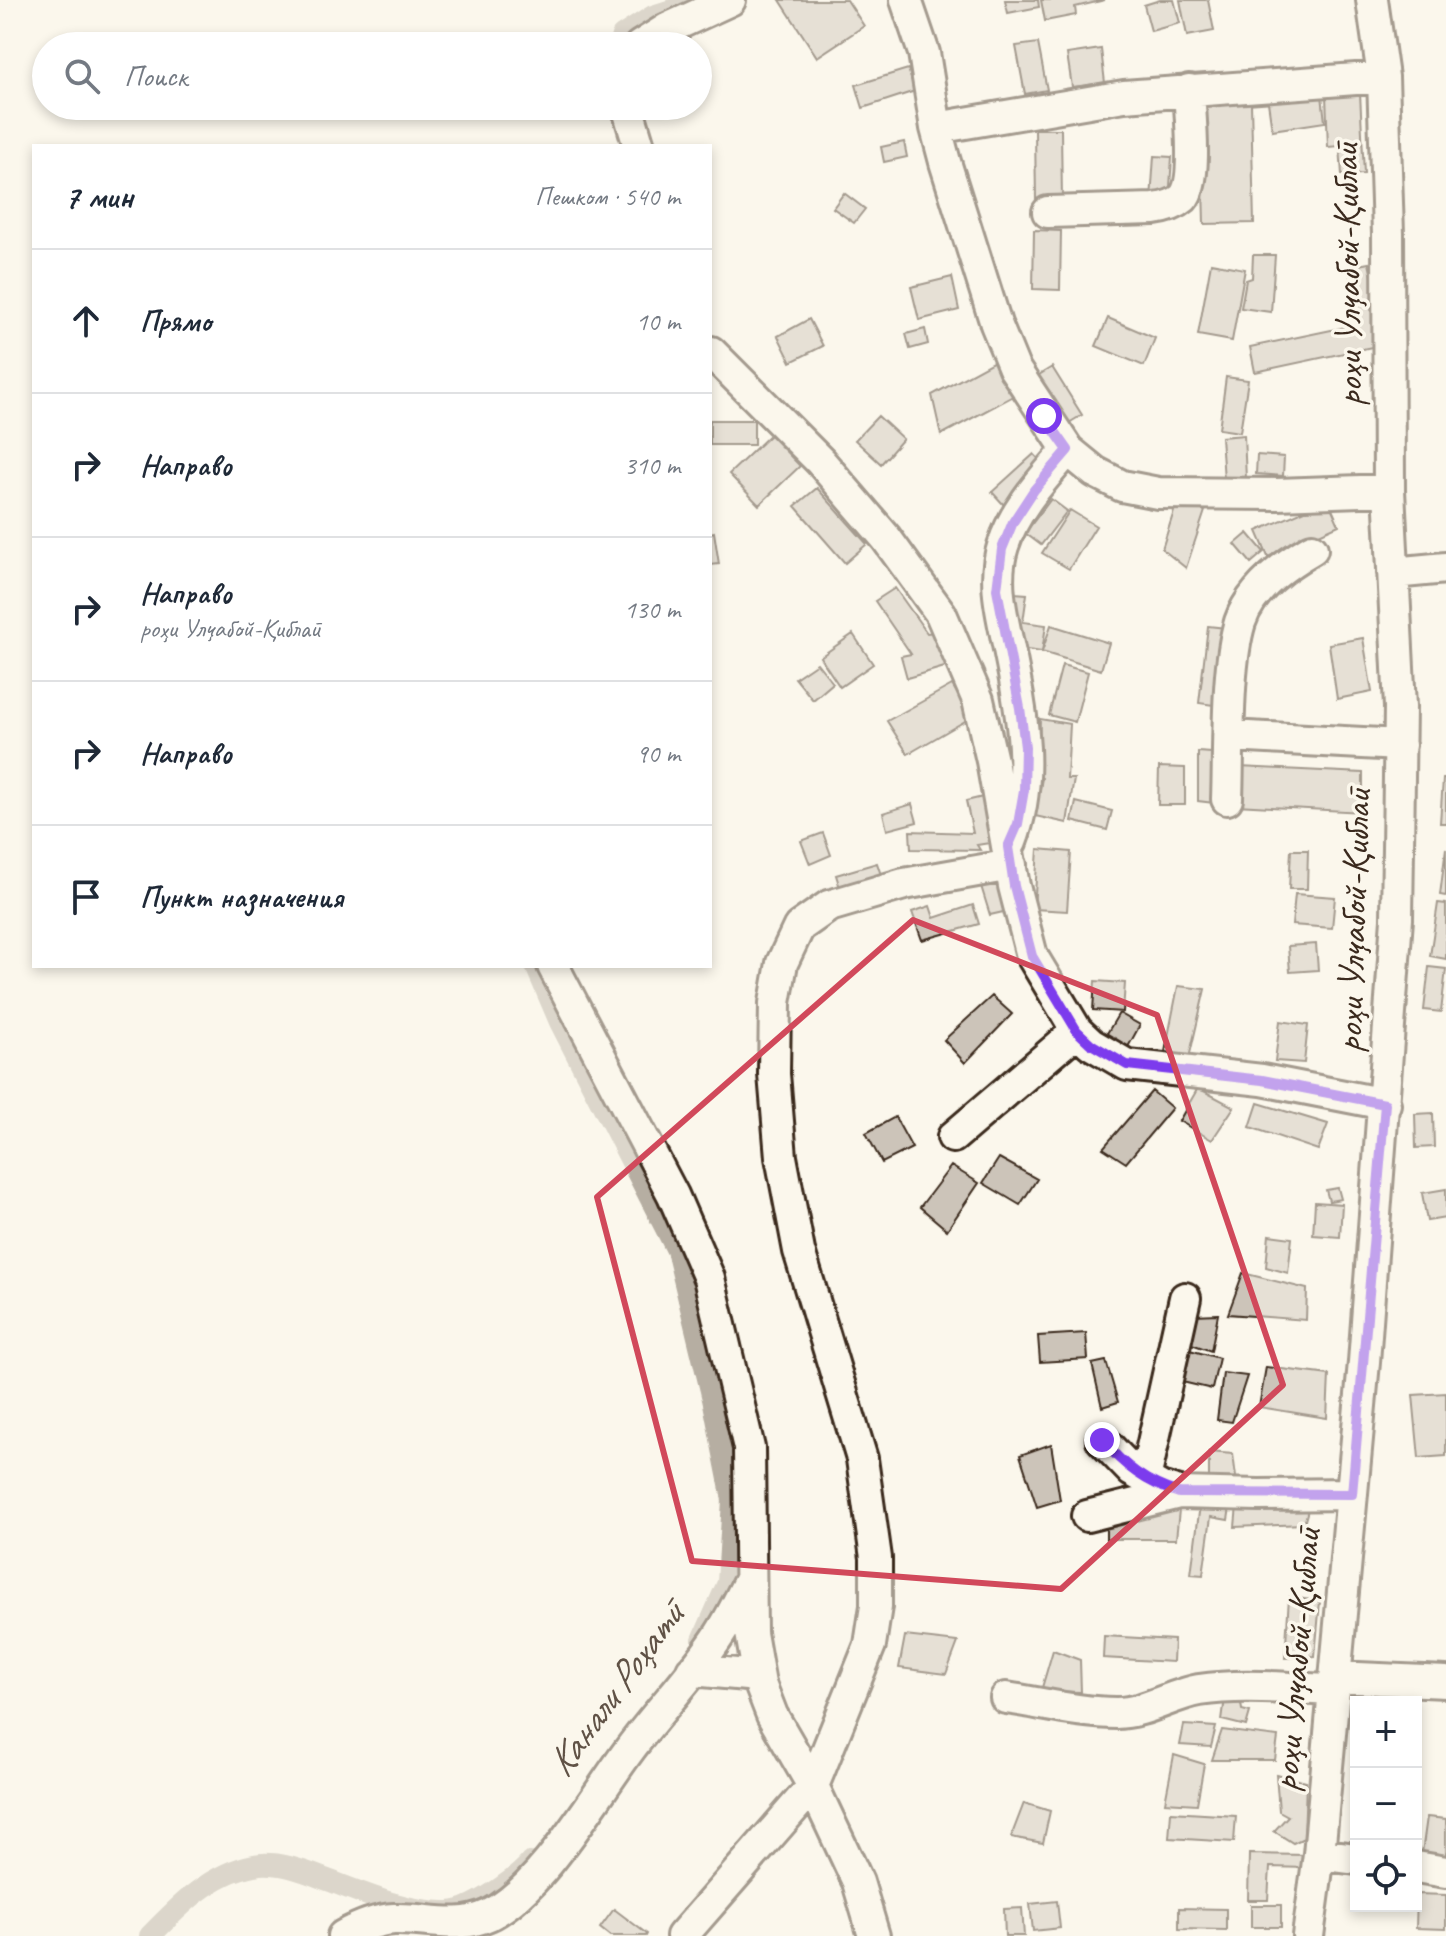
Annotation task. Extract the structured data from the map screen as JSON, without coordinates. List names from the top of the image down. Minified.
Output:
{"streets":{"street":["роҳи Улҷабой-Қиблаӣ"]},"water":["Канали Роҳатӣ"],"page":{"search":"Поиск","heading":["7 мин","Пешком · 540 m"],"list":[["Прямо","10 m"],["Направо","310 m"],["Направо","роҳи Улҷабой-Қиблаӣ","130 m"],["Направо","90 m"],"Пункт назначения"],"map_buttons":["+","−"]}}
